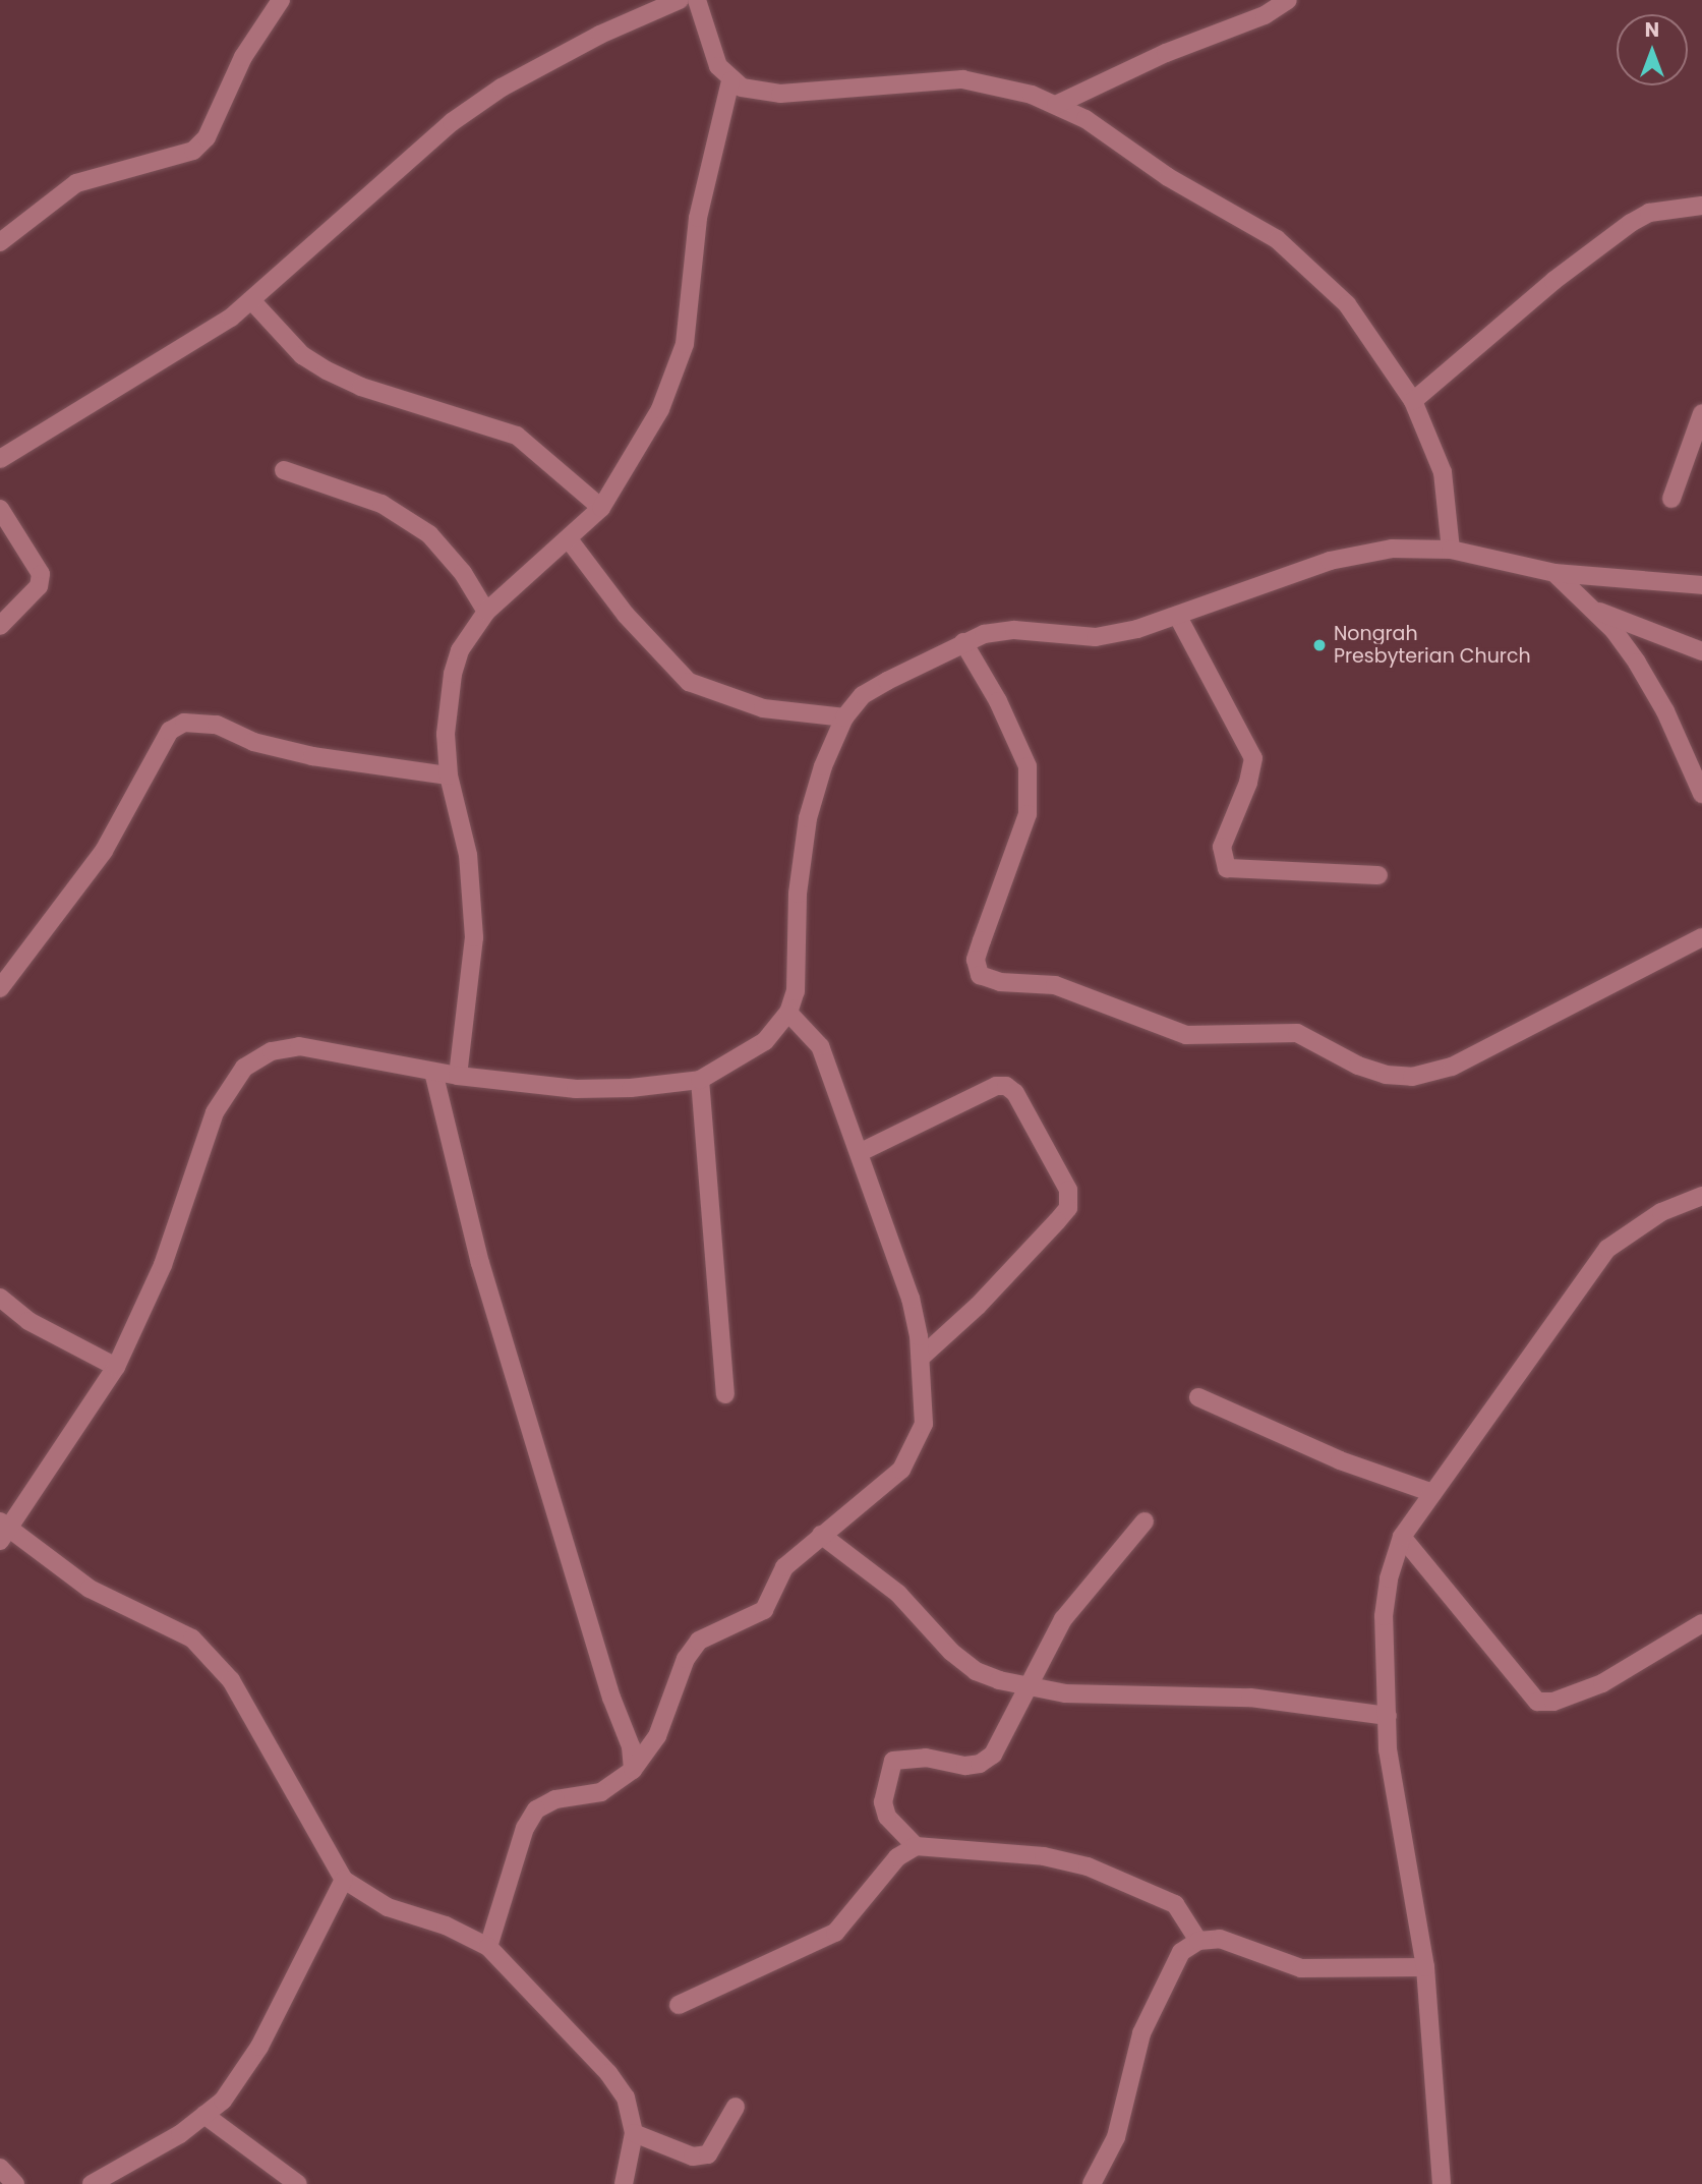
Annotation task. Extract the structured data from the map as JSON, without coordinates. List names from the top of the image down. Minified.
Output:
{"places":["Nongrah Presbyterian Church"],"north":"top"}
